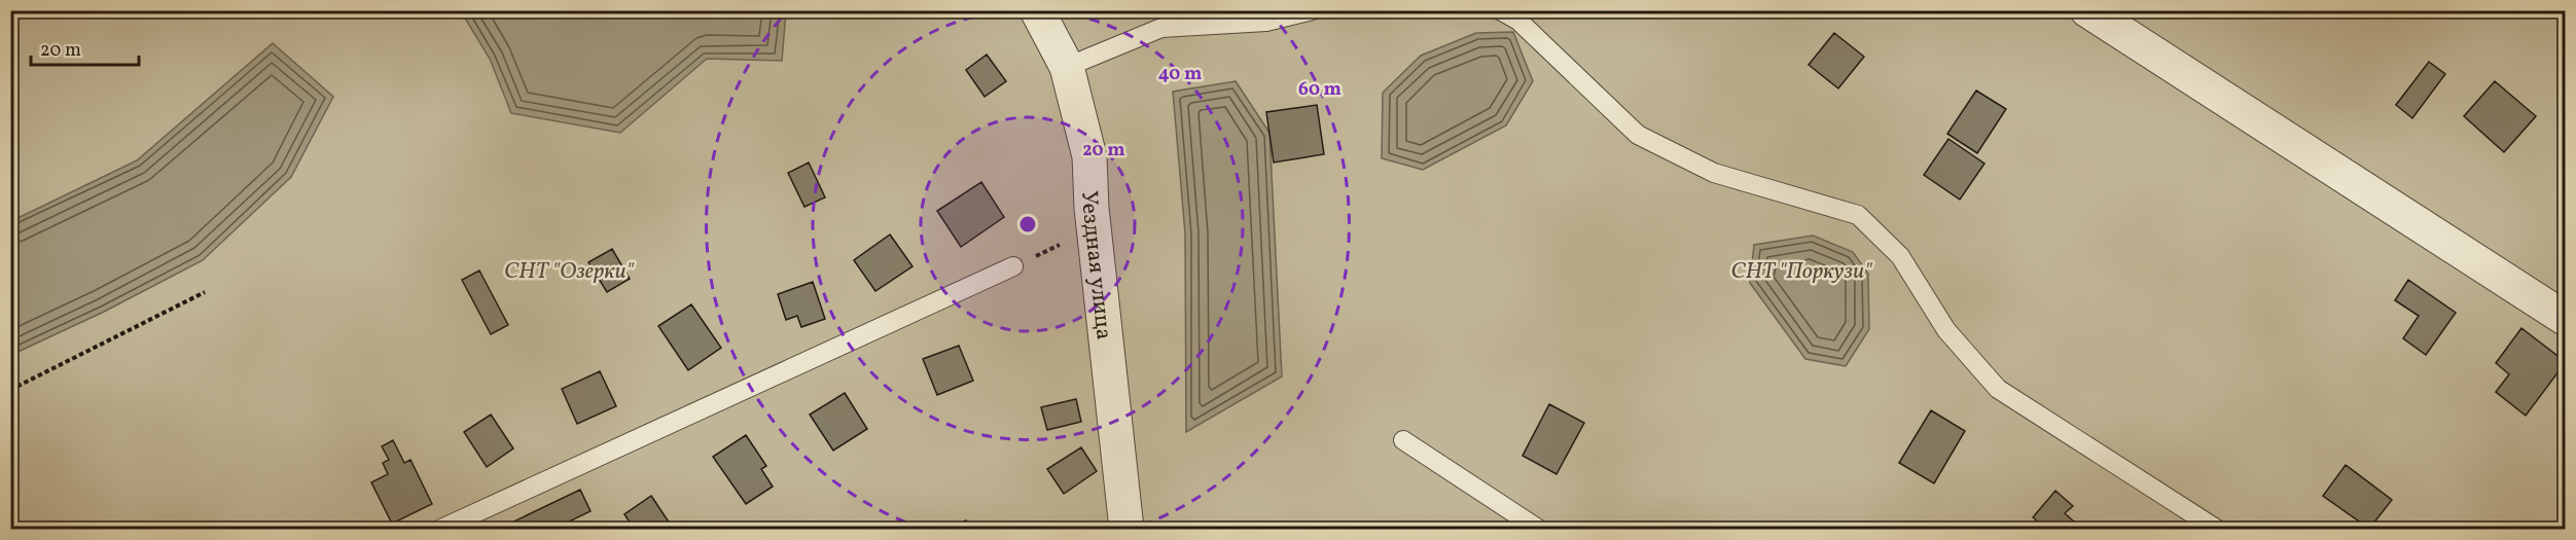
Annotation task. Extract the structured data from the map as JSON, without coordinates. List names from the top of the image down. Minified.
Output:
{"streets":{"street":["Уездная улица"]},"parks":["СНТ \"Озерки\"","СНТ \"Поркузи\""],"scale_bar":"20 m","rings":["40 m","60 m","20 m"]}
